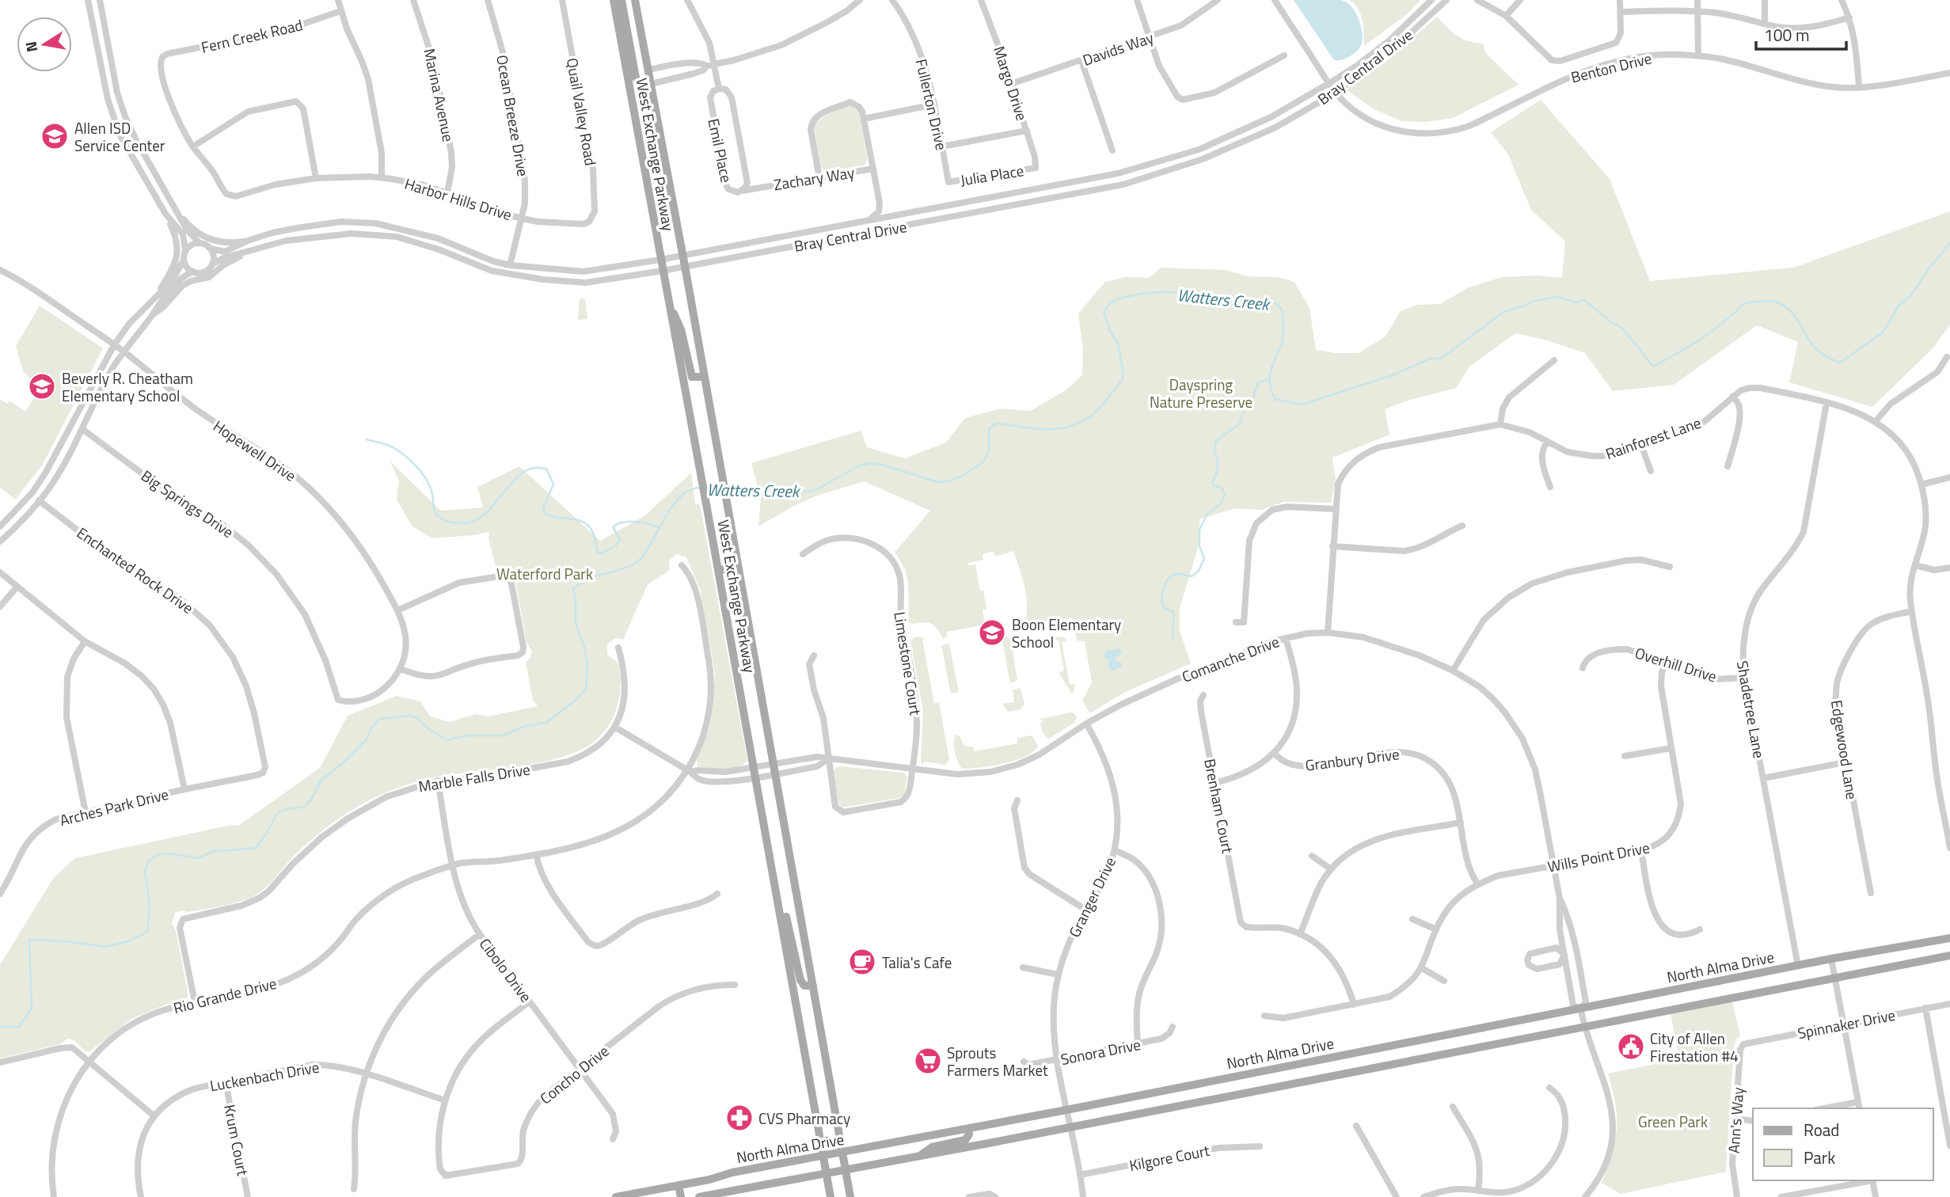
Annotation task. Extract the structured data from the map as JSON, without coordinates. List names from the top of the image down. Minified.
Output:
{"streets":{"main road":["West Exchange Parkway","North Alma Drive"],"street":["Fern Creek Road","Davids Way","Bray Central Drive","Benton Drive","Margo Drive","Marina Avenue","Fullerton Drive","Quail Valley Road","Ocean Breeze Drive","Emil Place","Julia Place","Zachary Way","Harbor Hills Drive","Rainforest Lane","Hopewell Drive","Big Springs Drive","Enchanted Rock Drive","Comanche Drive","Limestone Court","Overhill Drive","Shadetree Lane","Edgewood Lane","Granbury Drive","Marble Falls Drive","Brenham Court","Arches Park Drive","Wills Point Drive","Granger Drive","Cibolo Drive","Rio Grande Drive","Spinnaker Drive","Sonora Drive","Concho Drive","Luckenbach Drive","Ann's Way","Krum Court","Kilgore Court"]},"crossings":[["Fern Creek Road","Harbor Hills Drive"],["Davids Way","Margo Drive"],["Bray Central Drive","Benton Drive"],["Bray Central Drive","Ocean Breeze Drive"],["Bray Central Drive","West Exchange Parkway"],["Margo Drive","Julia Place"],["Marina Avenue","Harbor Hills Drive"],["Fullerton Drive","Julia Place"],["Quail Valley Road","Harbor Hills Drive"],["Ocean Breeze Drive","Harbor Hills Drive"],["Emil Place","Zachary Way"],["West Exchange Parkway","Comanche Drive"],["West Exchange Parkway","North Alma Drive"],["Rainforest Lane","Comanche Drive"],["Rainforest Lane","Shadetree Lane"],["Rainforest Lane","Edgewood Lane"],["Hopewell Drive","Big Springs Drive"],["Enchanted Rock Drive","Arches Park Drive"],["Comanche Drive","Limestone Court"],["Comanche Drive","Marble Falls Drive"],["Comanche Drive","Wills Point Drive"],["Comanche Drive","Granger Drive"],["Comanche Drive","North Alma Drive"],["Comanche Drive","Rio Grande Drive"],["Overhill Drive","Shadetree Lane"],["Overhill Drive","Wills Point Drive"],["Shadetree Lane","North Alma Drive"],["Granbury Drive","Wills Point Drive"],["Marble Falls Drive","Cibolo Drive"],["Marble Falls Drive","Rio Grande Drive"],["Granger Drive","North Alma Drive"],["Granger Drive","Sonora Drive"],["Granger Drive","Kilgore Court"],["Cibolo Drive","Rio Grande Drive"],["Cibolo Drive","Concho Drive"],["Spinnaker Drive","Ann's Way"],["Concho Drive","Luckenbach Drive"],["Luckenbach Drive","Krum Court"]],"water":["Watters Creek"],"parks":["Dayspring Nature Preserve","Waterford Park","Green Park"],"places":{"school or university":["Allen ISD Service Center","Beverly R. Cheatham Elementary School","Boon Elementary School"],"cafe":["Talia's Cafe"],"public building":["City of Allen Firestation #4"],"supermarket":["Sprouts Farmers Market"],"pharmacy":["CVS Pharmacy"]},"legend":["Road","Park"],"scale_bar":"100 m","north":"left"}
